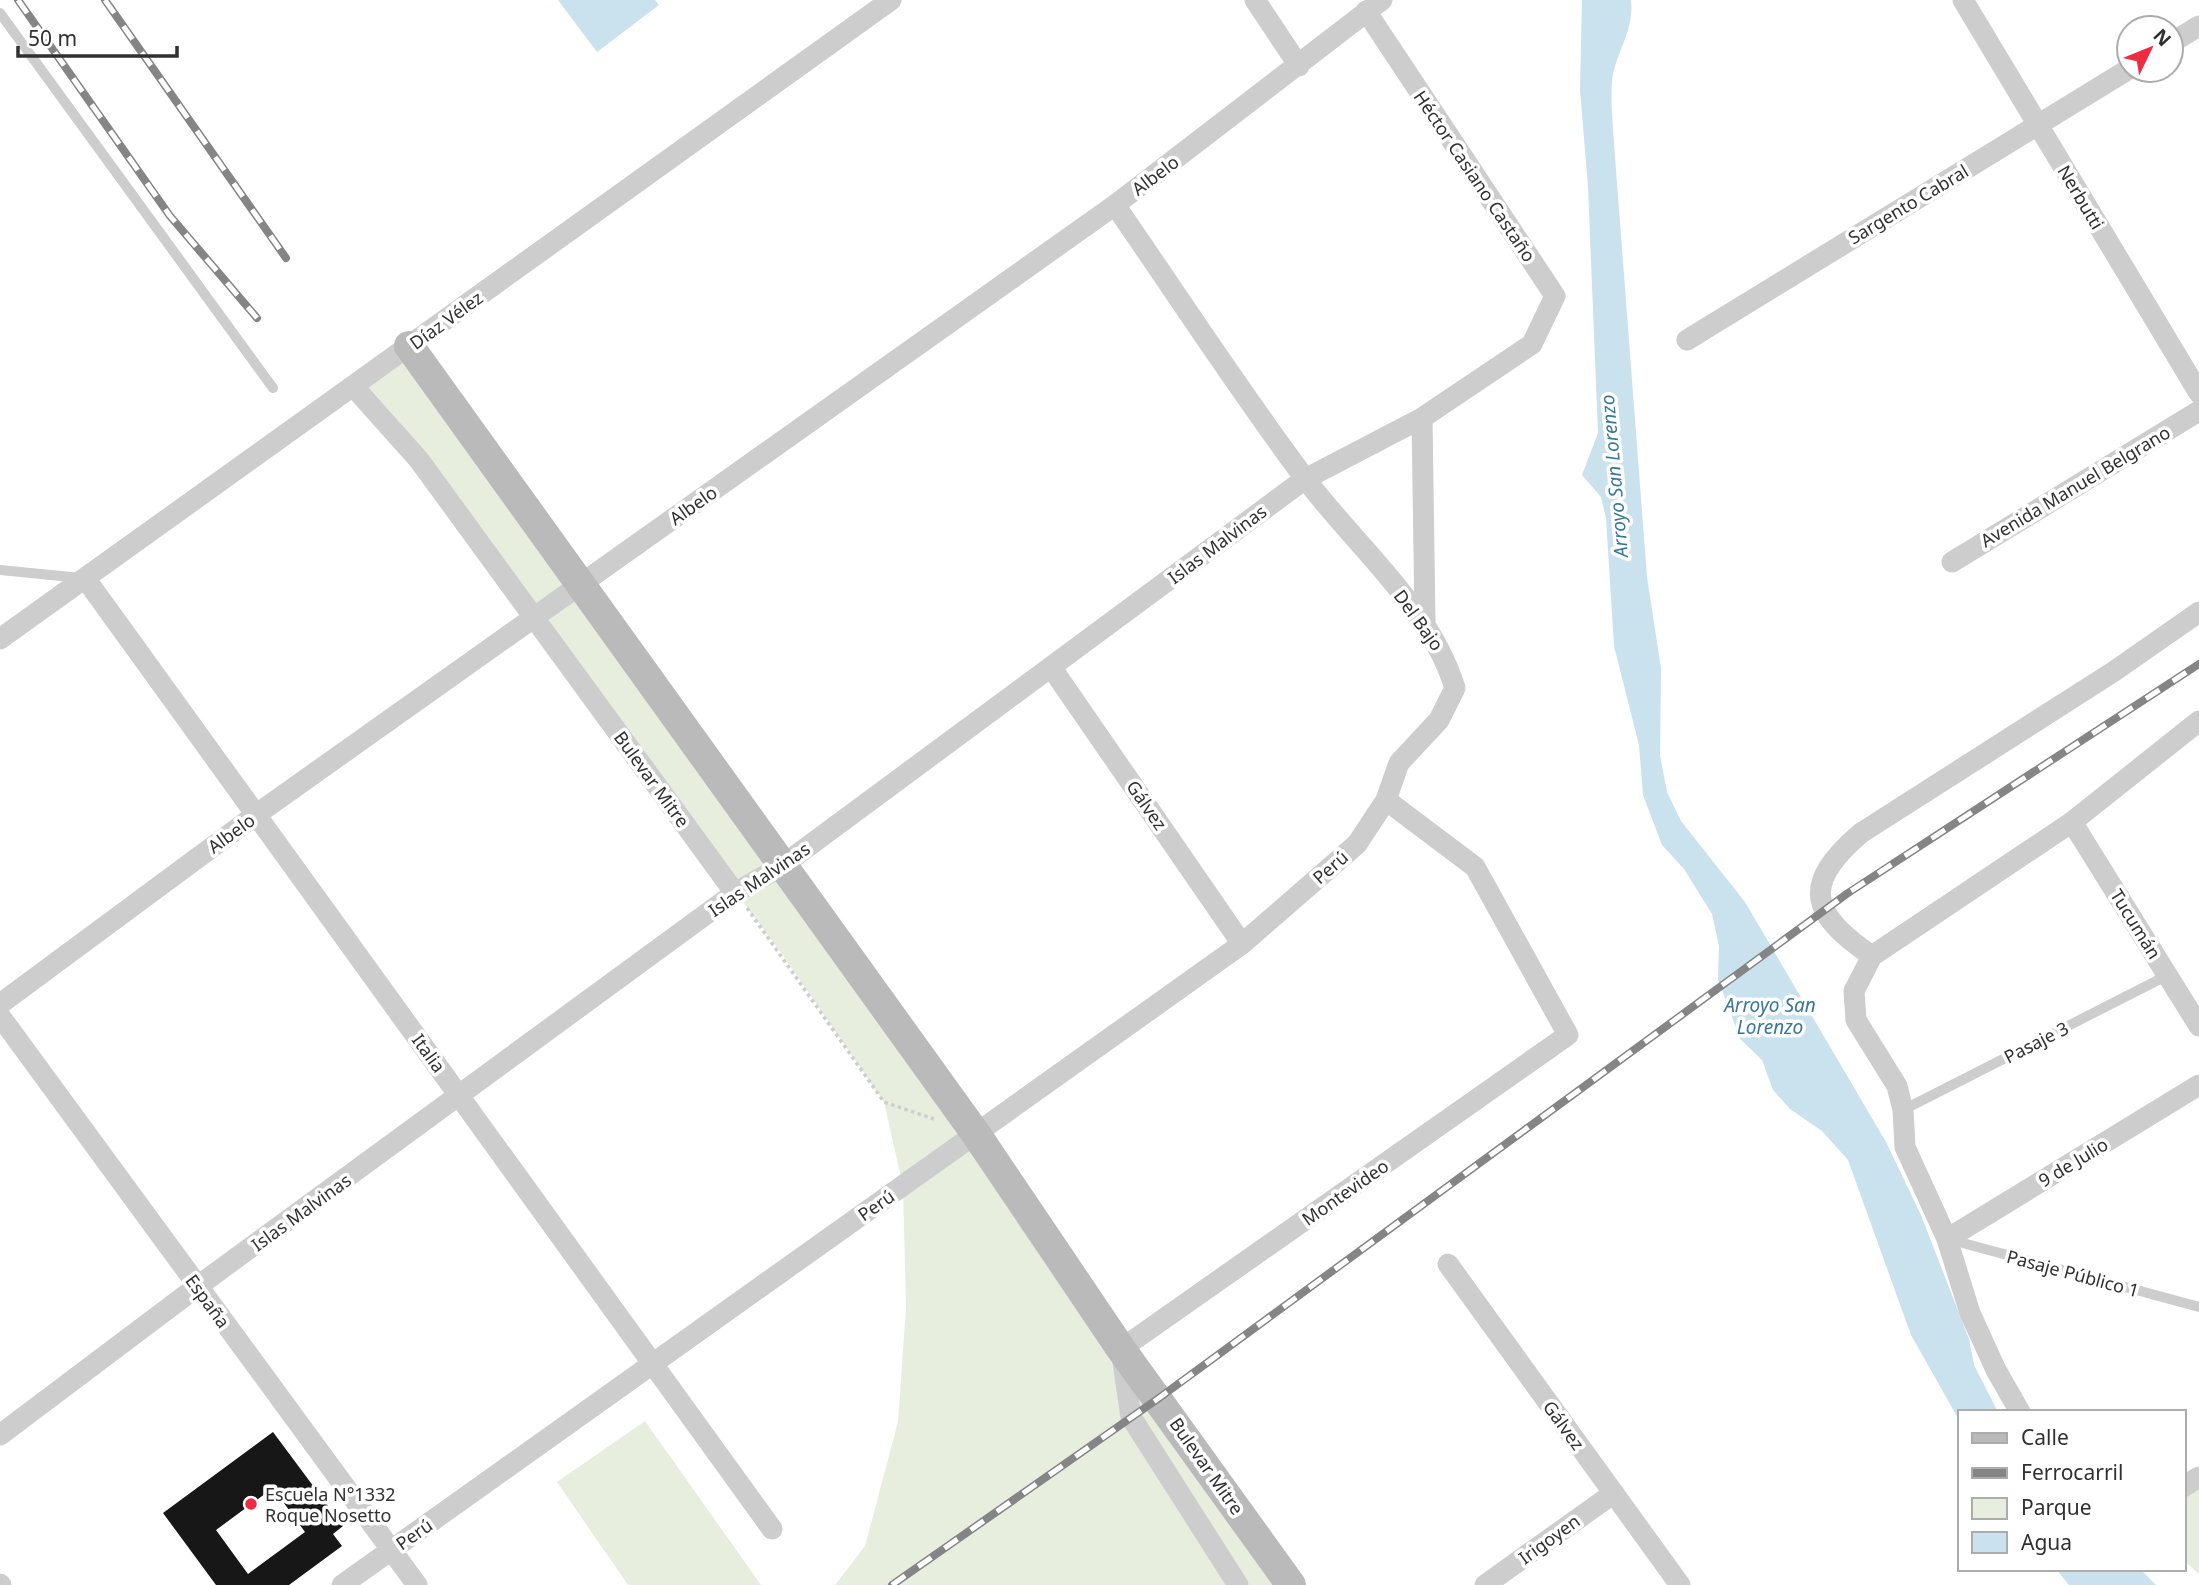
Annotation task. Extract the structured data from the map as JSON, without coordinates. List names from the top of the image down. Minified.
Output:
{"streets":{"street":["Albelo","Héctor Casiano Castaño","Nerbutti","Sargento Cabral","Díaz Vélez","Avenida Manuel Belgrano","Islas Malvinas","Del Bajo","Bulevar Mitre","Gálvez","Perú","Tucumán","Italia","9 de Julio","Montevideo","España","Irigoyen"],"lane":["Pasaje 3","Pasaje Público 1"]},"crossings":[["Albelo","Héctor Casiano Castaño"],["Albelo","Del Bajo"],["Albelo","Bulevar Mitre"],["Albelo","Italia"],["Héctor Casiano Castaño","Islas Malvinas"],["Nerbutti","Sargento Cabral"],["Díaz Vélez","Bulevar Mitre"],["Díaz Vélez","Italia"],["Islas Malvinas","Del Bajo"],["Islas Malvinas","Bulevar Mitre"],["Islas Malvinas","Gálvez"],["Islas Malvinas","Italia"],["Islas Malvinas","España"],["Del Bajo","Perú"],["Del Bajo","Montevideo"],["Bulevar Mitre","Perú"],["Bulevar Mitre","Montevideo"],["Gálvez","Perú"],["Gálvez","Irigoyen"],["Perú","Italia"],["Perú","Montevideo"],["Perú","España"],["Tucumán","Pasaje 3"],["9 de Julio","Pasaje Público 1"]],"water":["Arroyo San Lorenzo"],"places":["Escuela N°1332 Roque Nosetto"],"legend":["Calle","Ferrocarril","Parque","Agua"],"scale_bar":"50 m","north":"top right"}
